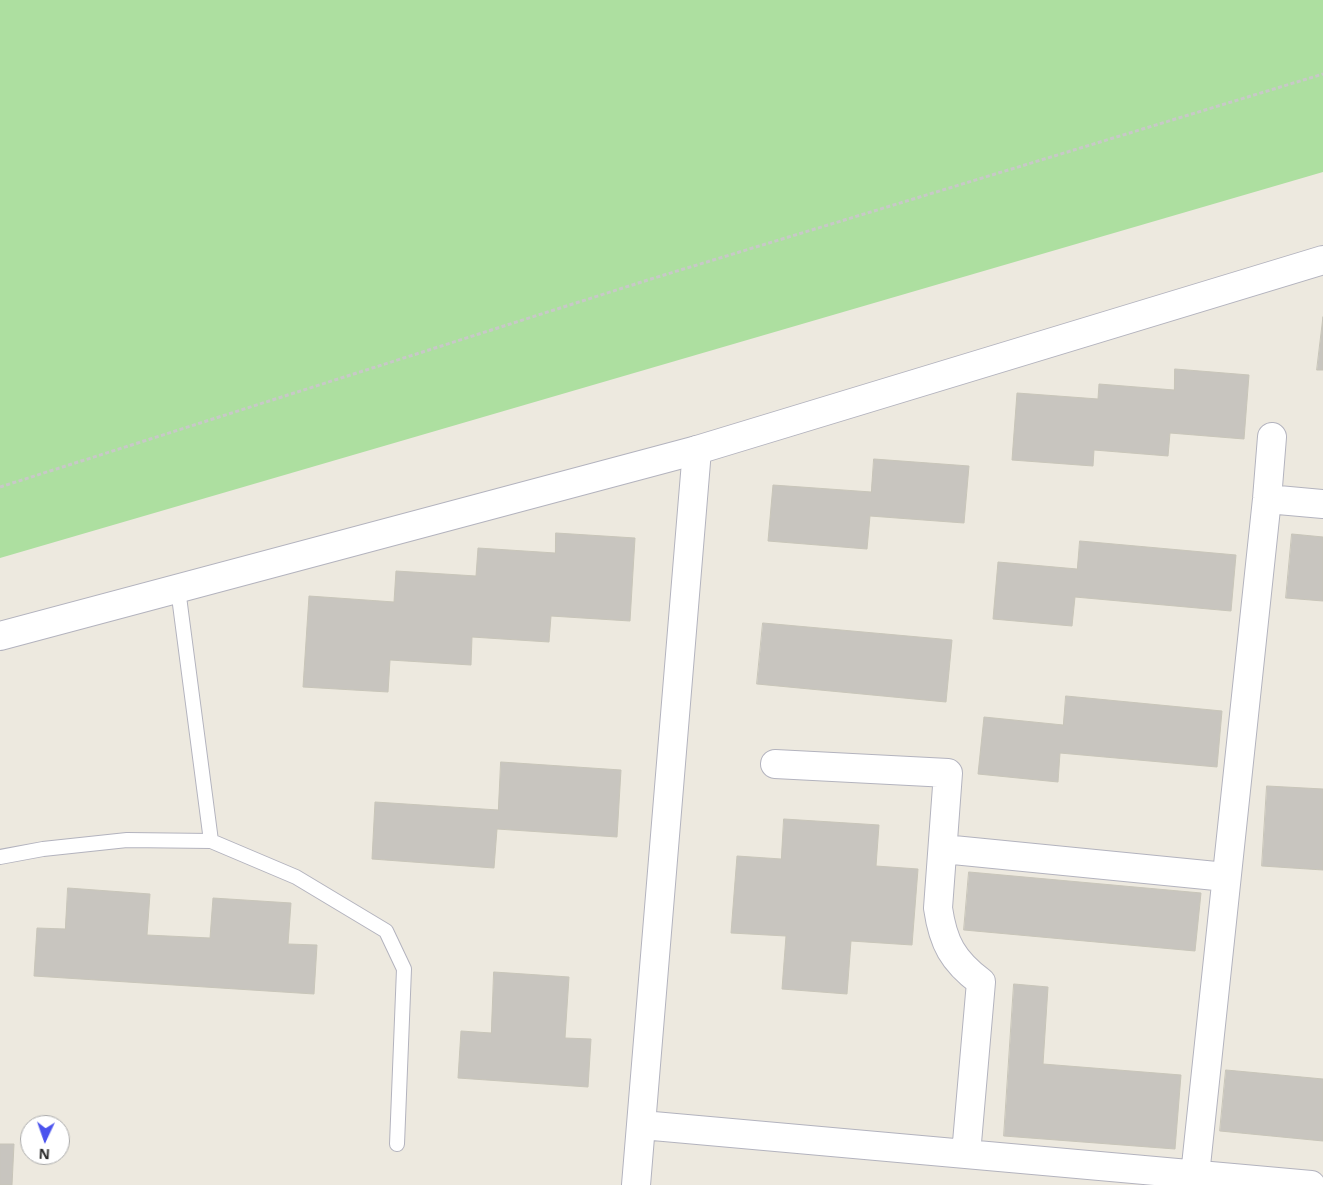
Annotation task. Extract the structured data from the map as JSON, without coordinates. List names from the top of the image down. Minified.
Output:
{"north":"bottom"}
